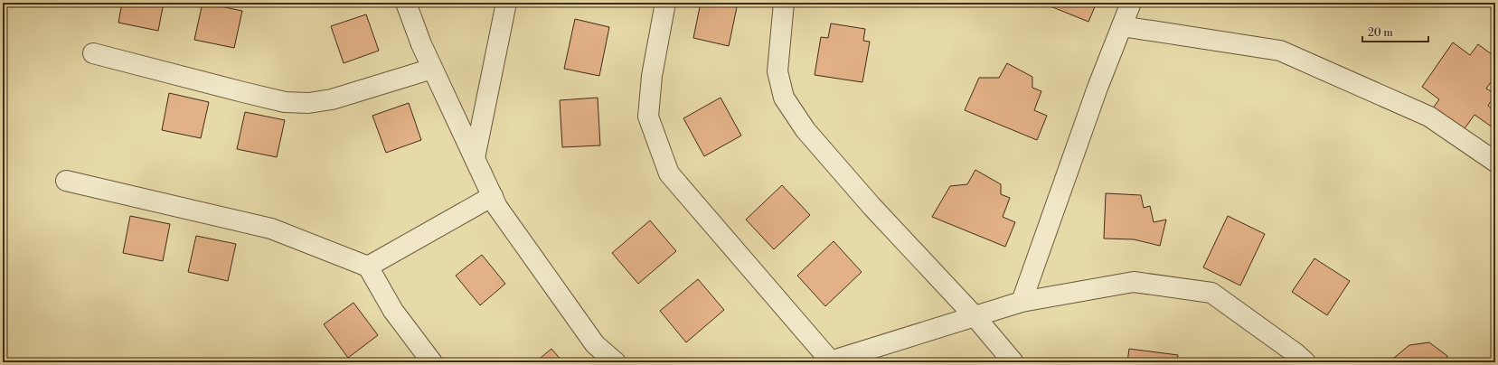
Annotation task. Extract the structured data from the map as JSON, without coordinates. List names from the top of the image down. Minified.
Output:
{"scale_bar":"20 m"}
